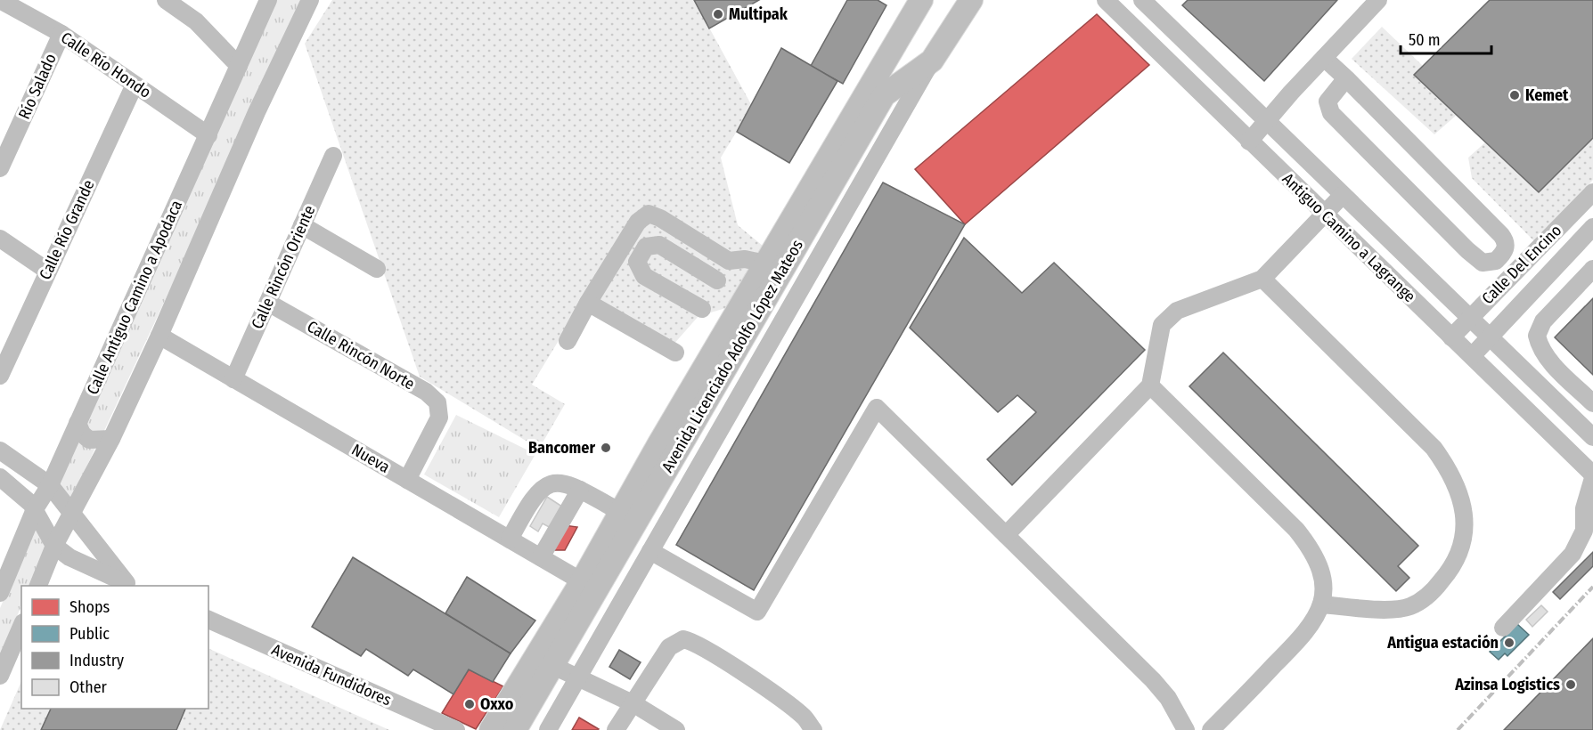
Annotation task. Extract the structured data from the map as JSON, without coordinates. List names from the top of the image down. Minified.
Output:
{"streets":{"main road":["Avenida Licenciado Adolfo López Mateos"],"street":["Calle Río Hondo","Río Salado","Calle Río Grande","Antiguo Camino a Lagrange","Calle Del Encino","Calle Rincón Oriente","Calle Antiguo Camino a Apodaca","Calle Rincón Norte","Nueva","Avenida Fundidores"]},"crossings":[["Calle Río Hondo","Río Salado"],["Calle Río Hondo","Calle Río Grande"],["Calle Río Hondo","Calle Antiguo Camino a Apodaca"],["Antiguo Camino a Lagrange","Calle Del Encino"],["Calle Rincón Oriente","Calle Rincón Norte"],["Calle Rincón Oriente","Nueva"],["Calle Rincón Norte","Nueva"],["Avenida Licenciado Adolfo López Mateos","Nueva"]],"places":["Multipak","Kemet","Bancomer","Antigua estación","Azinsa Logistics","Oxxo"],"legend":["Shops","Public","Industry","Other"],"scale_bar":"50 m"}
